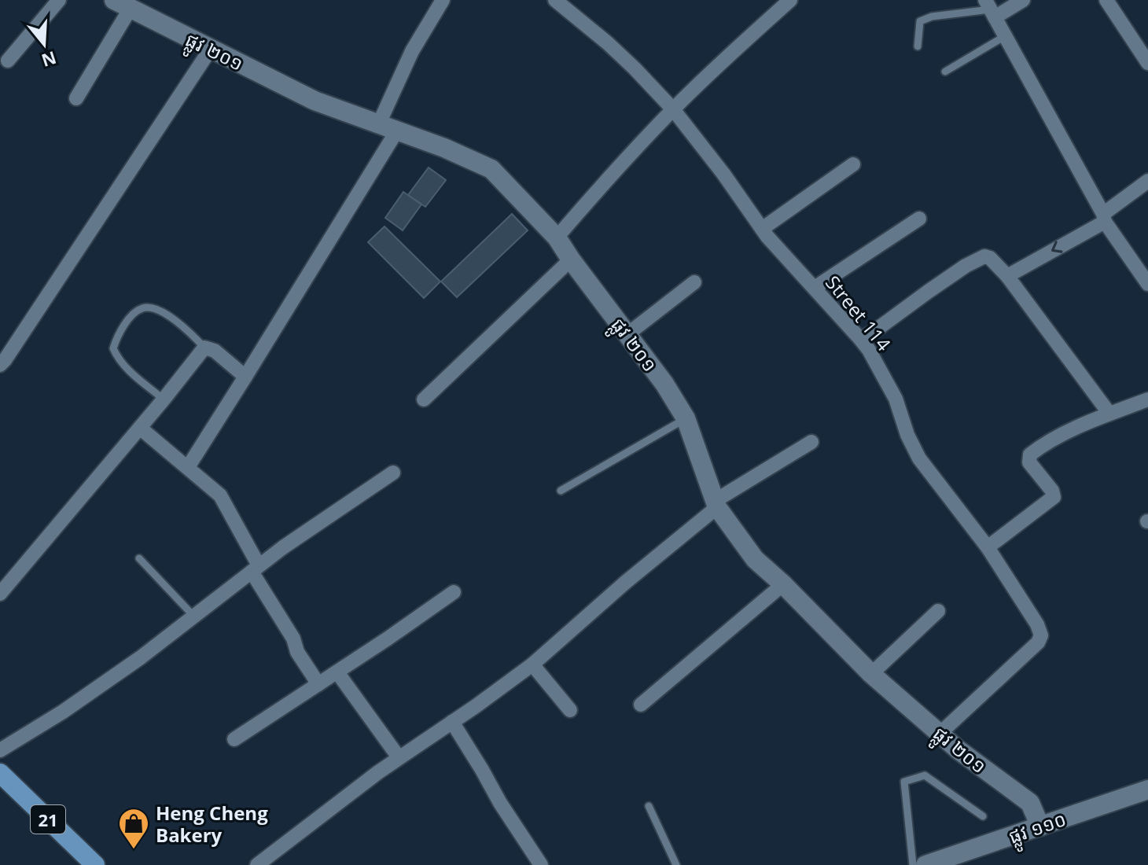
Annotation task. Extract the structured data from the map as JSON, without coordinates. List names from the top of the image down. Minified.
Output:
{"streets":{"main road":["21"],"street":["ផ្លូវ ២០១","Street 114","ផ្លូវ ១១០"]},"crossings":[["ផ្លូវ ២០១","Street 114"],["ផ្លូវ ២០១","ផ្លូវ ១១០"]],"places":{"shop":["Heng Cheng Bakery"]},"north":"bottom"}
